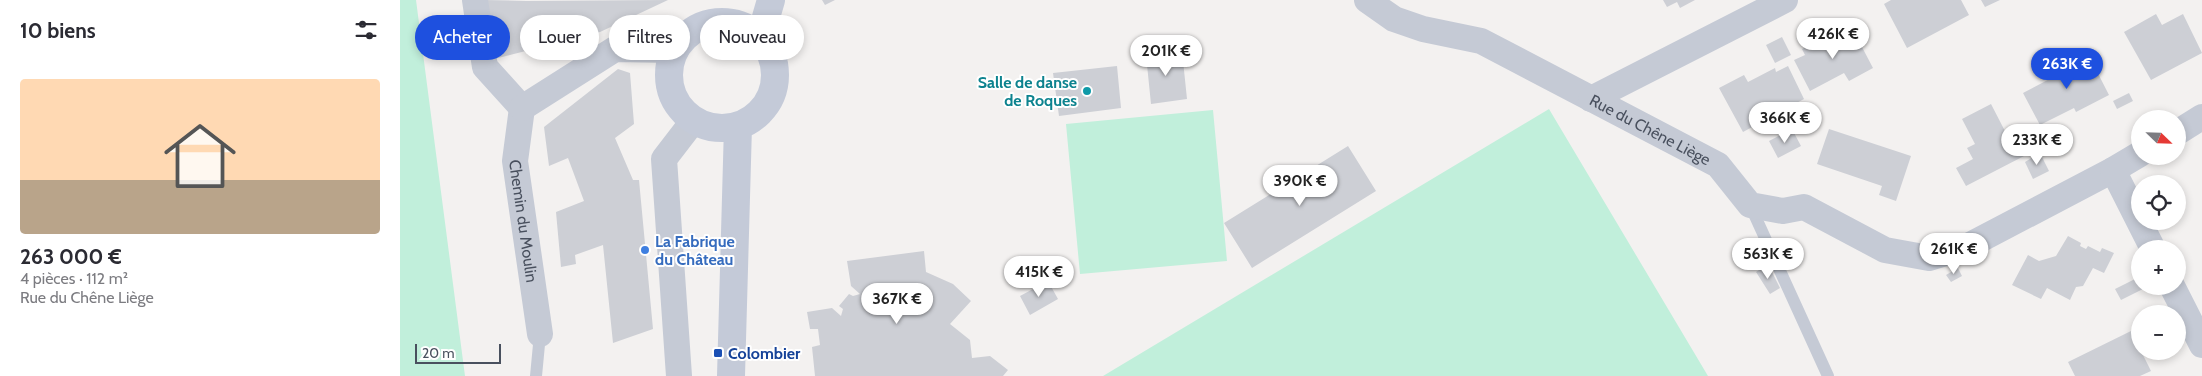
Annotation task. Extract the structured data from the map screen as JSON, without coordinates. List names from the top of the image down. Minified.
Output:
{"streets":{"street":["Rue du Chêne Liège","Chemin du Moulin"]},"places":{"other":["Salle de danse de Roques","La Fabrique du Château"],"transit":["Colombier"]},"scale_bar":"20 m","north":"bottom right","page":{"heading":"10 biens","chip":["Acheter","Louer","Filtres","Nouveau"],"price":["426K €","201K €","263K €","366K €","233K €","390K €","261K €","563K €","415K €","367K €"],"list":[{"name":"263 000 €","note":"4 pièces · 112 m² · Rue du Chêne Liège"}],"map_buttons":["+","−"],"scale":"20 m"}}
